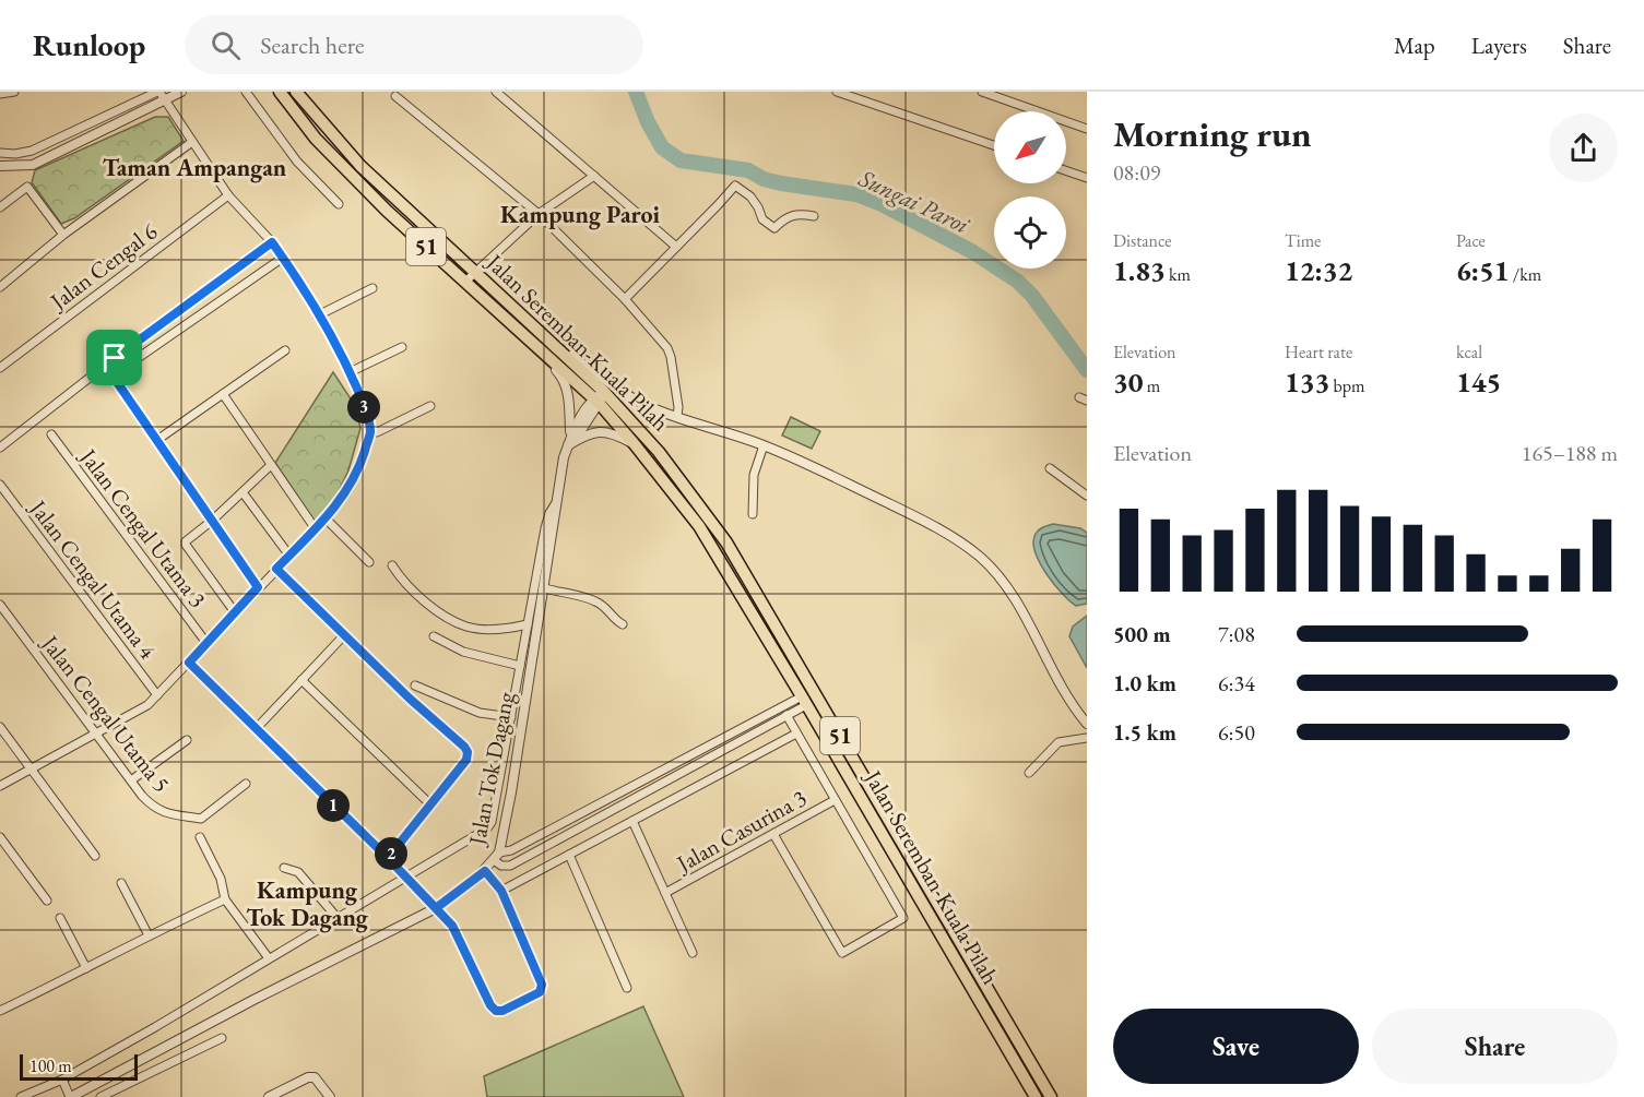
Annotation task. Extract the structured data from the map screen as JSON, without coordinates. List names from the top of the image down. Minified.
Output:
{"streets":{"highway":["51","Jalan Seremban-Kuala Pilah"],"street":["Jalan Cengal 6","Jalan Cengal Utama 3","Jalan Cengal Utama 4","Jalan Cengal Utama 5","Jalan Tok Dagang","Jalan Casurina 3"]},"crossings":[["Jalan Seremban-Kuala Pilah","Jalan Tok Dagang"]],"districts":["Taman Ampangan","Kampung Paroi","Kampung Tok Dagang"],"water":["Sungai Paroi"],"scale_bar":"100 m","north":"bottom left","page":{"header":"Runloop","search":"Search here","nav":["Map","Layers","Share"],"heading":["Morning run","08:09"],"stats":[["Distance","1.83 km"],["Time","12:32"],["Pace","6:51 /km"],["Elevation","30 m"],["Heart rate","133 bpm"],["kcal","145"]],"pins":["3","1","2"],"chart":["Elevation","165–188 m"],"list":[{"name":"500 m","note":"7:08"},{"name":"1.0 km","note":"6:34"},{"name":"1.5 km","note":"6:50"}],"buttons":["Save","Share"],"scale":"100 m"}}
